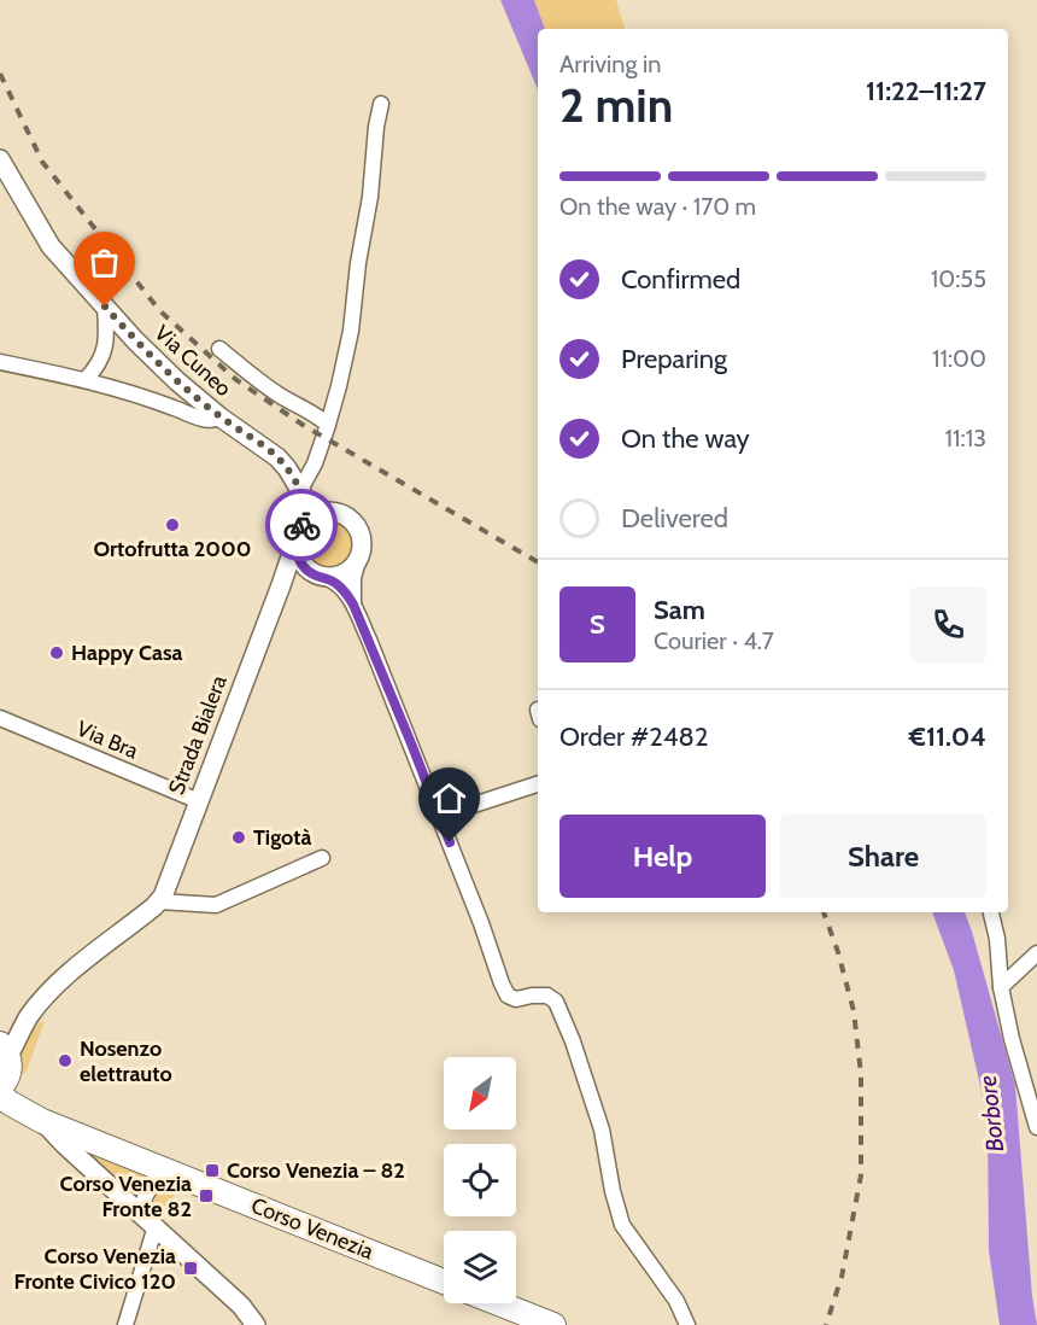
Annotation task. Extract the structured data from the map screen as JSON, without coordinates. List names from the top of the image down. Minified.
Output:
{"streets":{"main road":["Corso Venezia"],"street":["Via Cuneo","Strada Bialera","Via Bra"]},"crossings":[["Strada Bialera","Via Bra"]],"water":["Borbore"],"places":{"other":["Ortofrutta 2000","Happy Casa","Tigotà","Nosenzo elettrauto"],"transit":["Corso Venezia – 82","Corso Venezia Fronte 82","Corso Venezia Fronte Civico 120"]},"north":"bottom left","page":{"heading":["2 min","Arriving in","11:22–11:27"],"panel":["Sam","Courier · 4.7","Order #2482","€11.04"],"bar":"On the way · 170 m","list":[["Confirmed","10:55"],["Preparing","11:00"],["On the way","11:13"],"Delivered"],"round":"S","buttons":["Help","Share"]}}
